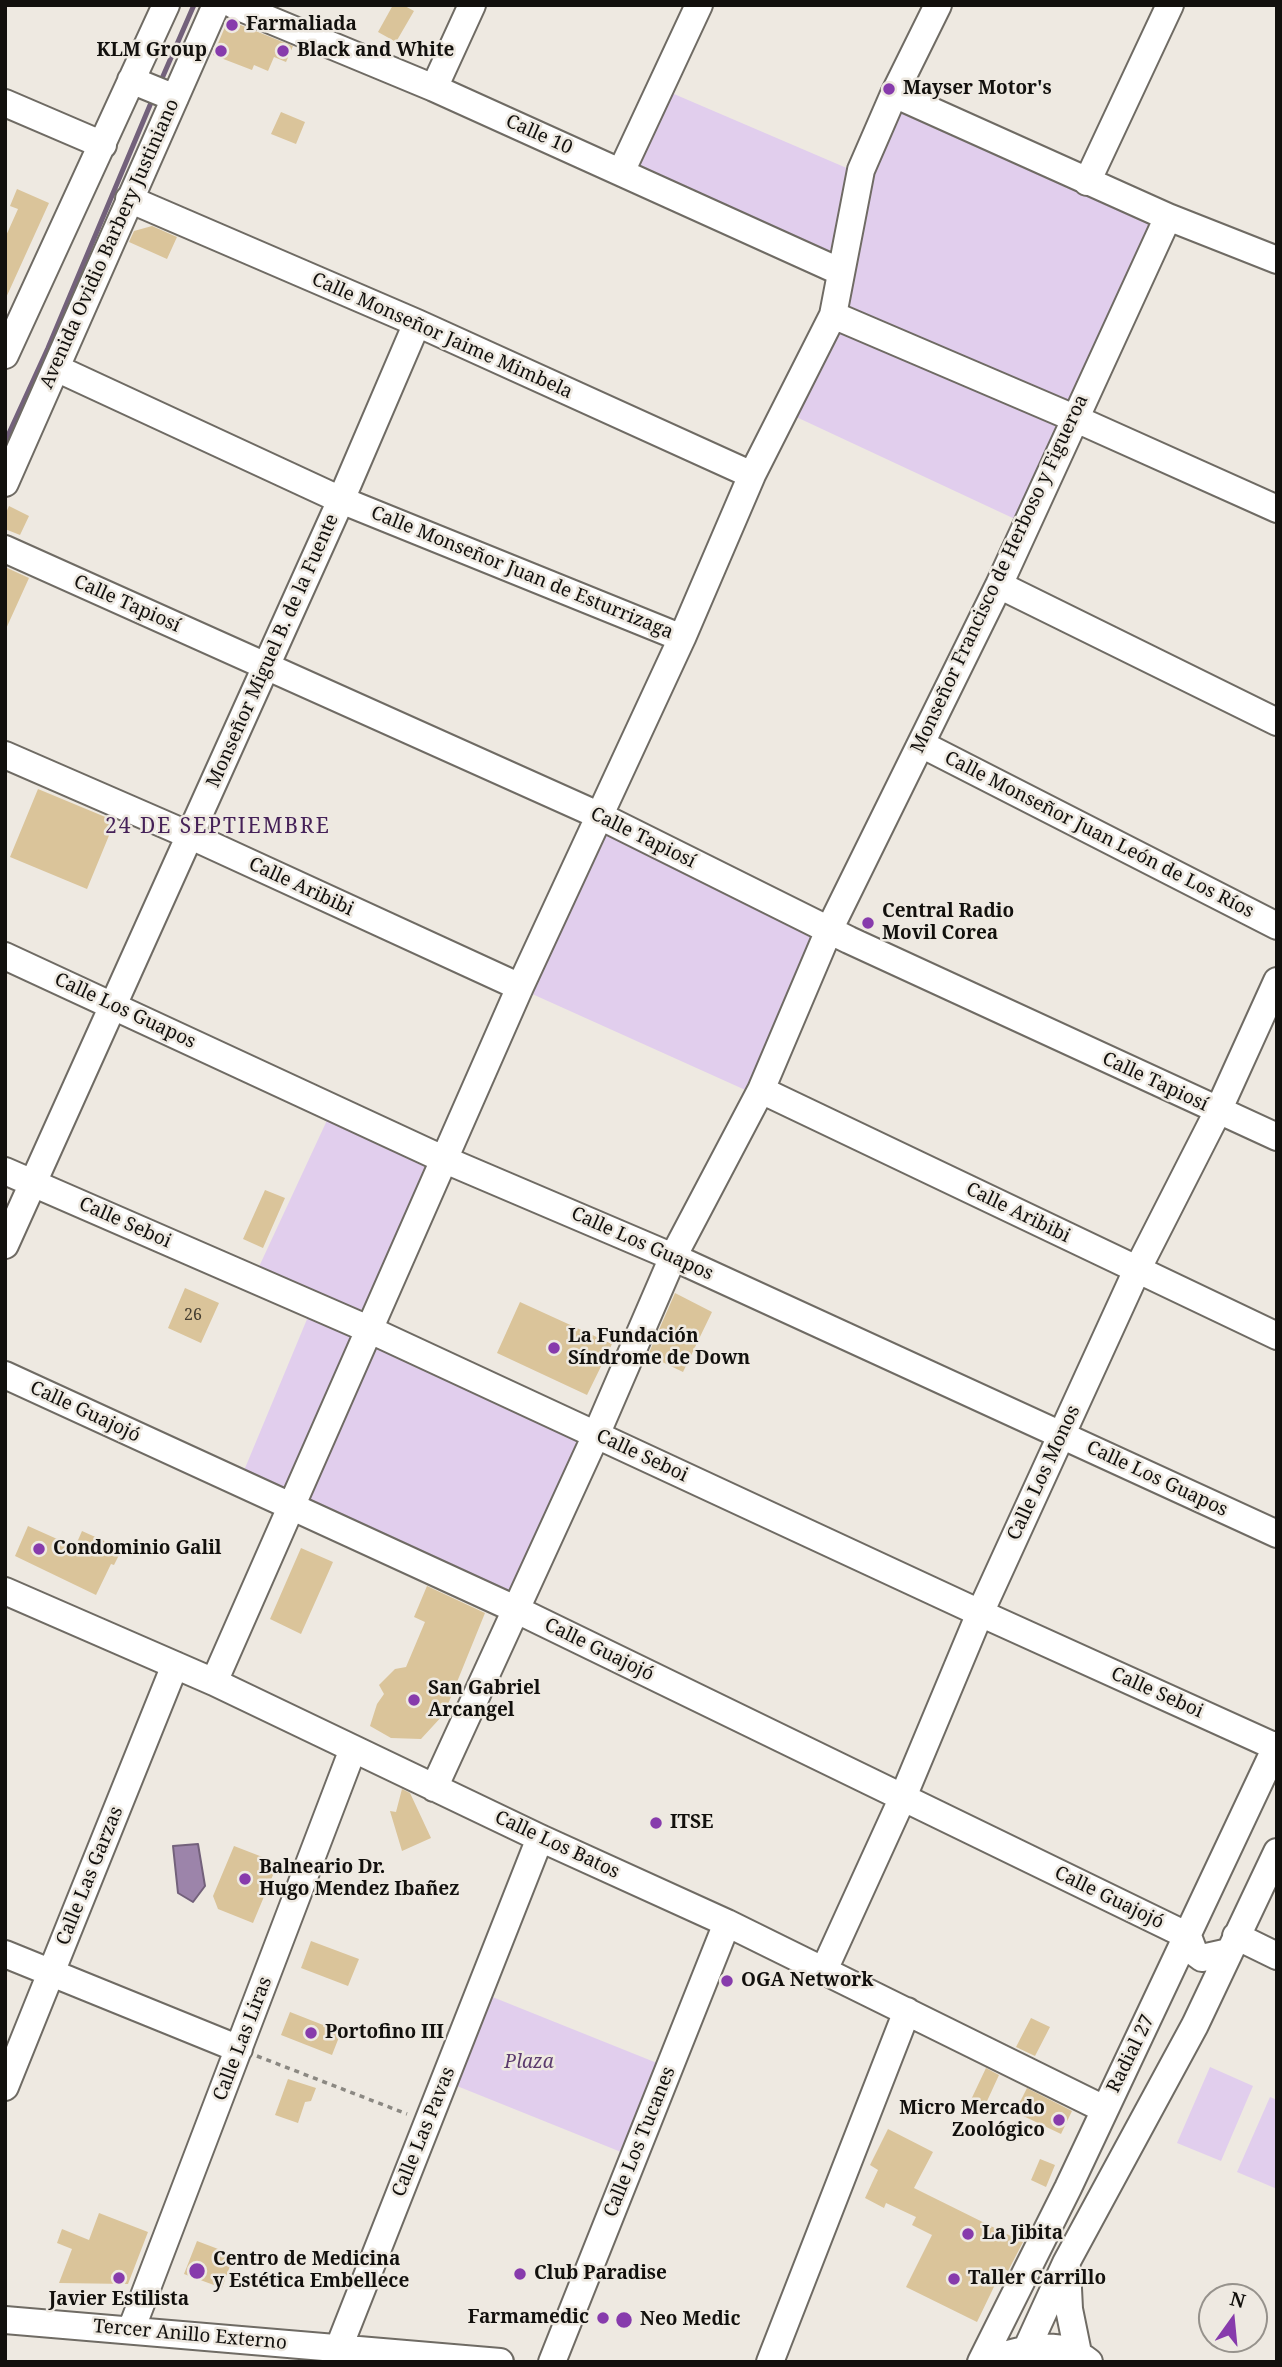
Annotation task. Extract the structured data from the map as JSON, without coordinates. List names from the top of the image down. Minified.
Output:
{"streets":{"street":["Calle 10","Avenida Ovidio Barbery Justiniano","Calle Monseñor Jaime Mimbela","Calle Monseñor Juan de Esturrizaga","Monseñor Francisco de Herboso y Figueroa","Calle Tapiosí","Monseñor Miguel B. de la Fuente","Calle Monseñor Juan León de Los Ríos","Calle Aribibi","Calle Los Guapos","Calle Seboi","Calle Guajojó","Calle Los Monos","Calle Los Batos","Calle Las Garzas","Calle Las Liras","Radial 27","Calle Las Pavas","Calle Los Tucanes","Tercer Anillo Externo"]},"crossings":[["Avenida Ovidio Barbery Justiniano","Calle Monseñor Jaime Mimbela"],["Avenida Ovidio Barbery Justiniano","Calle Monseñor Juan de Esturrizaga"],["Calle Monseñor Jaime Mimbela","Monseñor Miguel B. de la Fuente"],["Calle Monseñor Juan de Esturrizaga","Monseñor Miguel B. de la Fuente"],["Monseñor Francisco de Herboso y Figueroa","Calle Tapiosí"],["Monseñor Francisco de Herboso y Figueroa","Calle Monseñor Juan León de Los Ríos"],["Monseñor Francisco de Herboso y Figueroa","Calle Aribibi"],["Monseñor Francisco de Herboso y Figueroa","Calle Los Guapos"],["Monseñor Francisco de Herboso y Figueroa","Calle Seboi"],["Monseñor Francisco de Herboso y Figueroa","Calle Guajojó"],["Monseñor Francisco de Herboso y Figueroa","Calle Los Batos"],["Calle Tapiosí","Monseñor Miguel B. de la Fuente"],["Calle Tapiosí","Calle Los Monos"],["Monseñor Miguel B. de la Fuente","Calle Aribibi"],["Monseñor Miguel B. de la Fuente","Calle Los Guapos"],["Monseñor Miguel B. de la Fuente","Calle Seboi"],["Calle Aribibi","Calle Los Monos"],["Calle Los Guapos","Calle Los Monos"],["Calle Seboi","Calle Los Monos"],["Calle Seboi","Radial 27"],["Calle Guajojó","Calle Los Monos"],["Calle Guajojó","Radial 27"],["Calle Los Monos","Calle Los Batos"],["Calle Los Batos","Calle Las Garzas"],["Calle Los Batos","Calle Las Liras"],["Calle Los Batos","Radial 27"],["Calle Los Batos","Calle Las Pavas"],["Calle Los Batos","Calle Los Tucanes"],["Calle Las Liras","Tercer Anillo Externo"],["Calle Las Pavas","Tercer Anillo Externo"]],"districts":["24 DE SEPTIEMBRE"],"parks":["Plaza"],"places":["Farmaliada","KLM Group","Black and White","Mayser Motor's","Central Radio Movil Corea","La Fundación Síndrome de Down","Condominio Galil","San Gabriel Arcangel","ITSE","Balneario Dr. Hugo Mendez Ibañez","OGA Network","Portofino III","Micro Mercado Zoológico","La Jibita","Centro de Medicina y Estética Embellece","Club Paradise","Javier Estilista","Taller Carrillo","Farmamedic","Neo Medic"],"house_numbers":["26"],"north":"top"}
